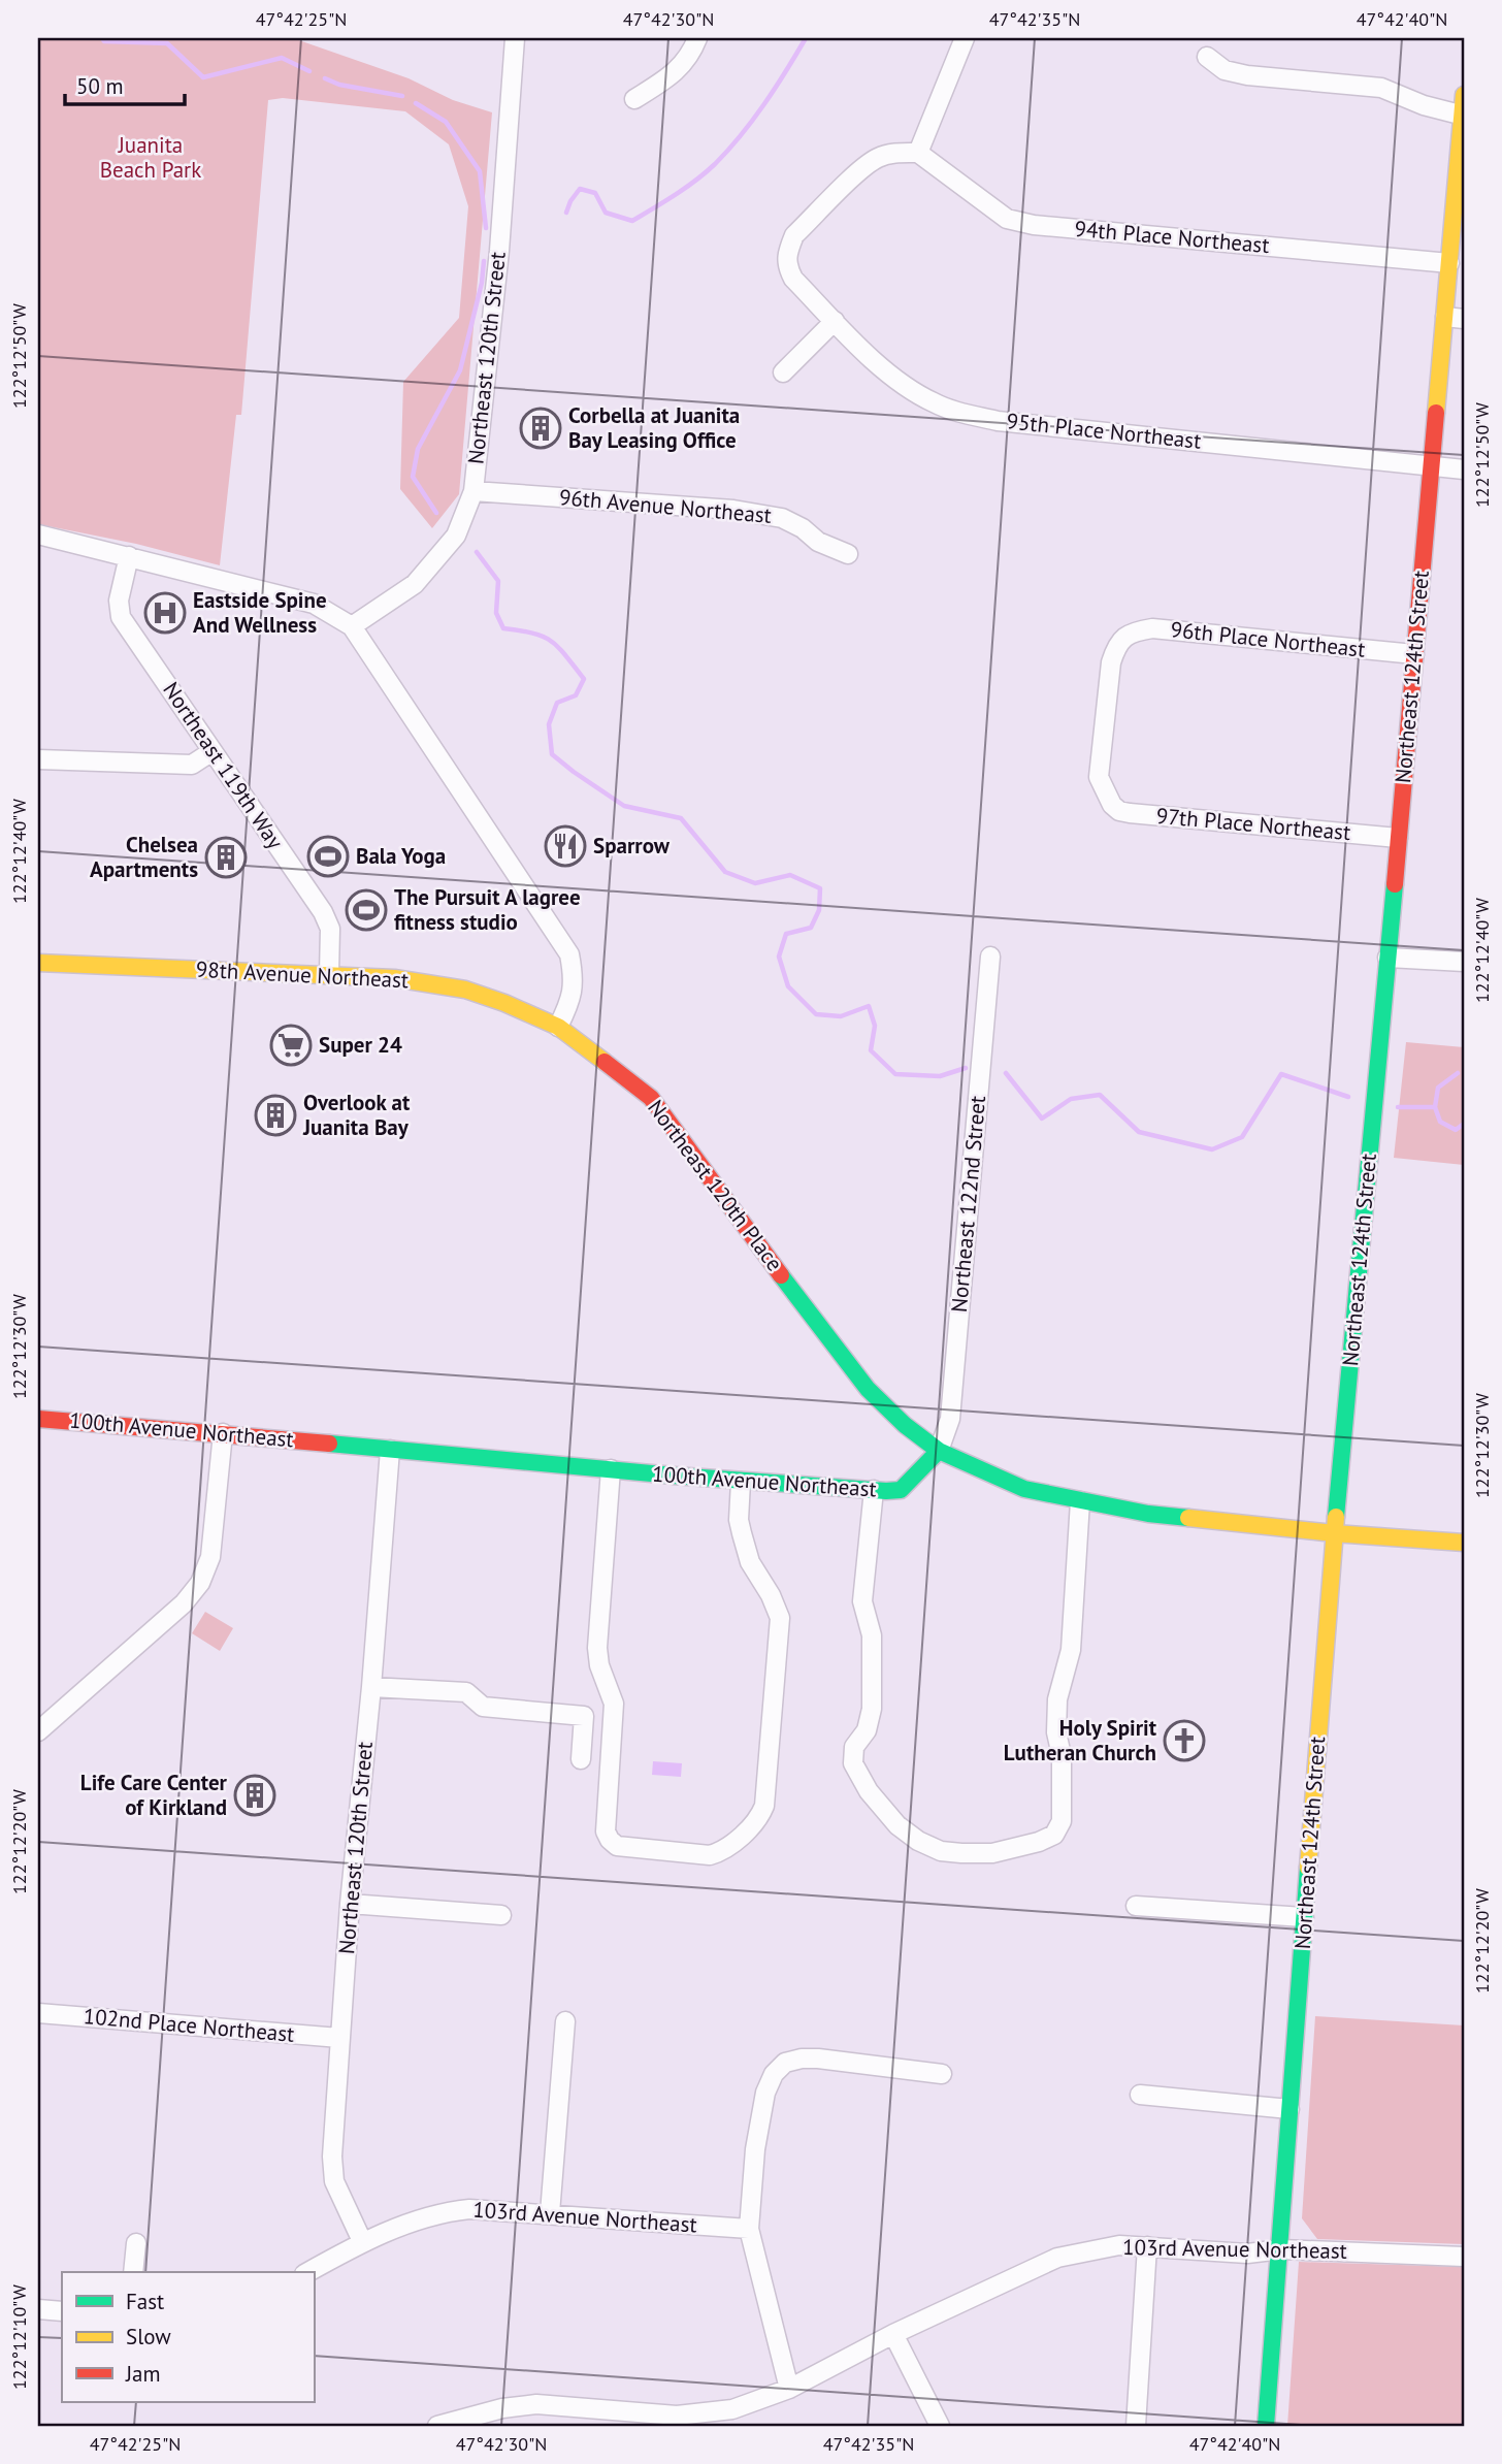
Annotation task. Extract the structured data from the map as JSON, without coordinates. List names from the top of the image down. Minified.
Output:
{"streets":{"main road":["Northeast 124th Street","98th Avenue Northeast","Northeast 120th Place","100th Avenue Northeast"],"street":["94th Place Northeast","Northeast 120th Street","95th Place Northeast","96th Avenue Northeast","96th Place Northeast","Northeast 119th Way","97th Place Northeast","Northeast 122nd Street","102nd Place Northeast","103rd Avenue Northeast"]},"crossings":[["94th Place Northeast","95th Place Northeast"],["94th Place Northeast","Northeast 124th Street"],["Northeast 120th Street","96th Avenue Northeast"],["Northeast 120th Street","100th Avenue Northeast"],["Northeast 120th Street","102nd Place Northeast"],["Northeast 120th Street","103rd Avenue Northeast"],["95th Place Northeast","Northeast 124th Street"],["96th Place Northeast","Northeast 124th Street"],["96th Place Northeast","97th Place Northeast"],["Northeast 124th Street","97th Place Northeast"],["Northeast 124th Street","103rd Avenue Northeast"],["Northeast 119th Way","98th Avenue Northeast"],["98th Avenue Northeast","Northeast 120th Place"],["Northeast 120th Place","Northeast 122nd Street"],["Northeast 120th Place","100th Avenue Northeast"],["Northeast 122nd Street","100th Avenue Northeast"]],"parks":["Juanita Beach Park"],"places":{"building":["Corbella at Juanita Bay Leasing Office","Chelsea Apartments","Overlook at Juanita Bay","Life Care Center of Kirkland"],"hospital":["Eastside Spine And Wellness"],"restaurant":["Sparrow"],"sports":["Bala Yoga","The Pursuit A lagree fitness studio"],"supermarket":["Super 24"],"church":["Holy Spirit Lutheran Church"]},"legend":["Fast","Slow","Jam"],"scale_bar":"50 m","coordinates":["47°42'25\"N","47°42'30\"N","47°42'35\"N","47°42'40\"N","122°12'50\"W","122°12'40\"W","122°12'30\"W","122°12'20\"W","122°12'10\"W"]}
